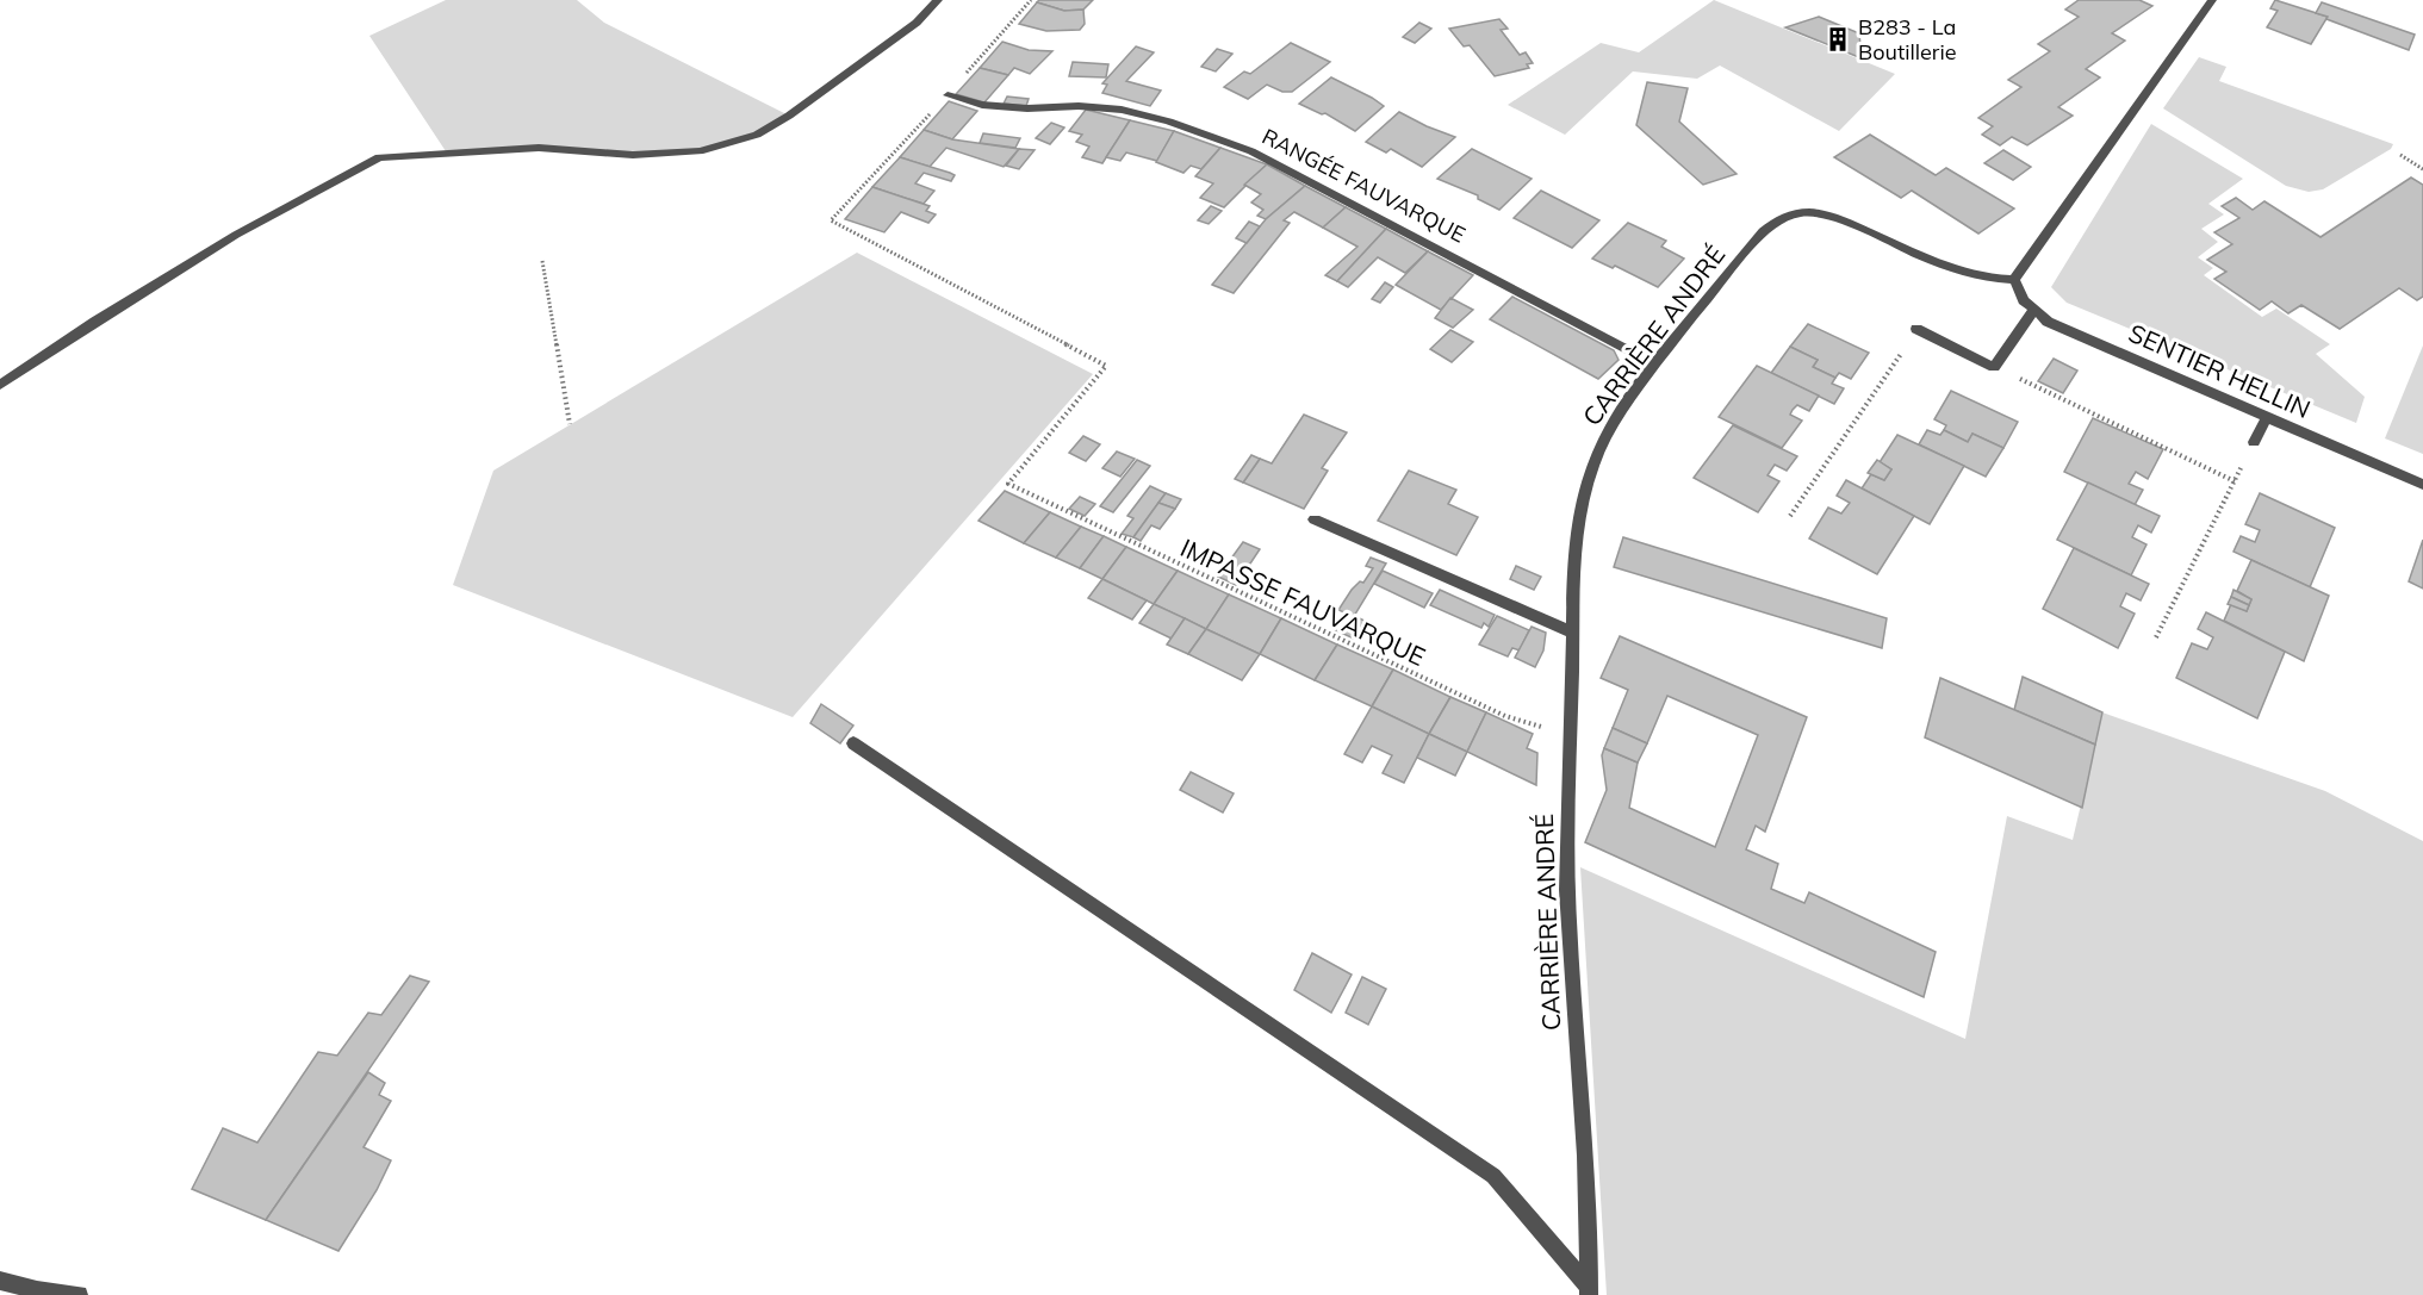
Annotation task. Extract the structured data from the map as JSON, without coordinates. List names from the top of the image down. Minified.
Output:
{"streets":{"street":["RANGÉE FAUVARQUE","CARRIÈRE ANDRÉ","SENTIER HELLIN"],"path":["IMPASSE FAUVARQUE"]},"crossings":[["RANGÉE FAUVARQUE","CARRIÈRE ANDRÉ"],["RANGÉE FAUVARQUE","IMPASSE FAUVARQUE"],["CARRIÈRE ANDRÉ","SENTIER HELLIN"],["CARRIÈRE ANDRÉ","IMPASSE FAUVARQUE"]],"places":{"building":["B283 - La Boutillerie"]}}
